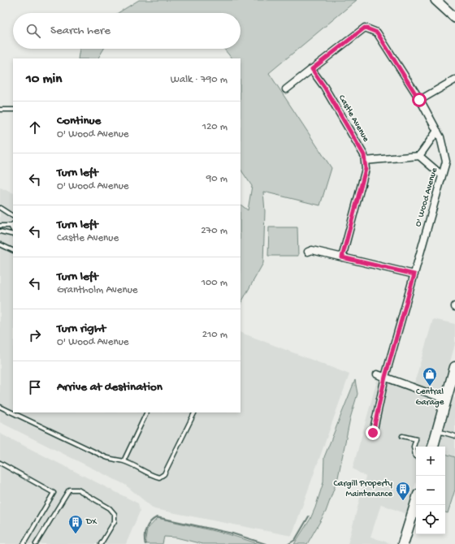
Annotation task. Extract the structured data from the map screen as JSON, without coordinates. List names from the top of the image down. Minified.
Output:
{"streets":{"street":["Castle Avenue","O' Wood Avenue"]},"crossings":[["Castle Avenue","O' Wood Avenue"]],"places":{"shop":["Central Garage"],"building":["Cargill Property Maintenance","DX"]},"page":{"search":"Search here","heading":["10 min","Walk · 790 m"],"list":[["Continue","O' Wood Avenue","120 m"],["Turn left","O' Wood Avenue","90 m"],["Turn left","Castle Avenue","270 m"],["Turn left","Grantholm Avenue","100 m"],["Turn right","O' Wood Avenue","210 m"],"Arrive at destination"],"map_buttons":["+","−"]}}
